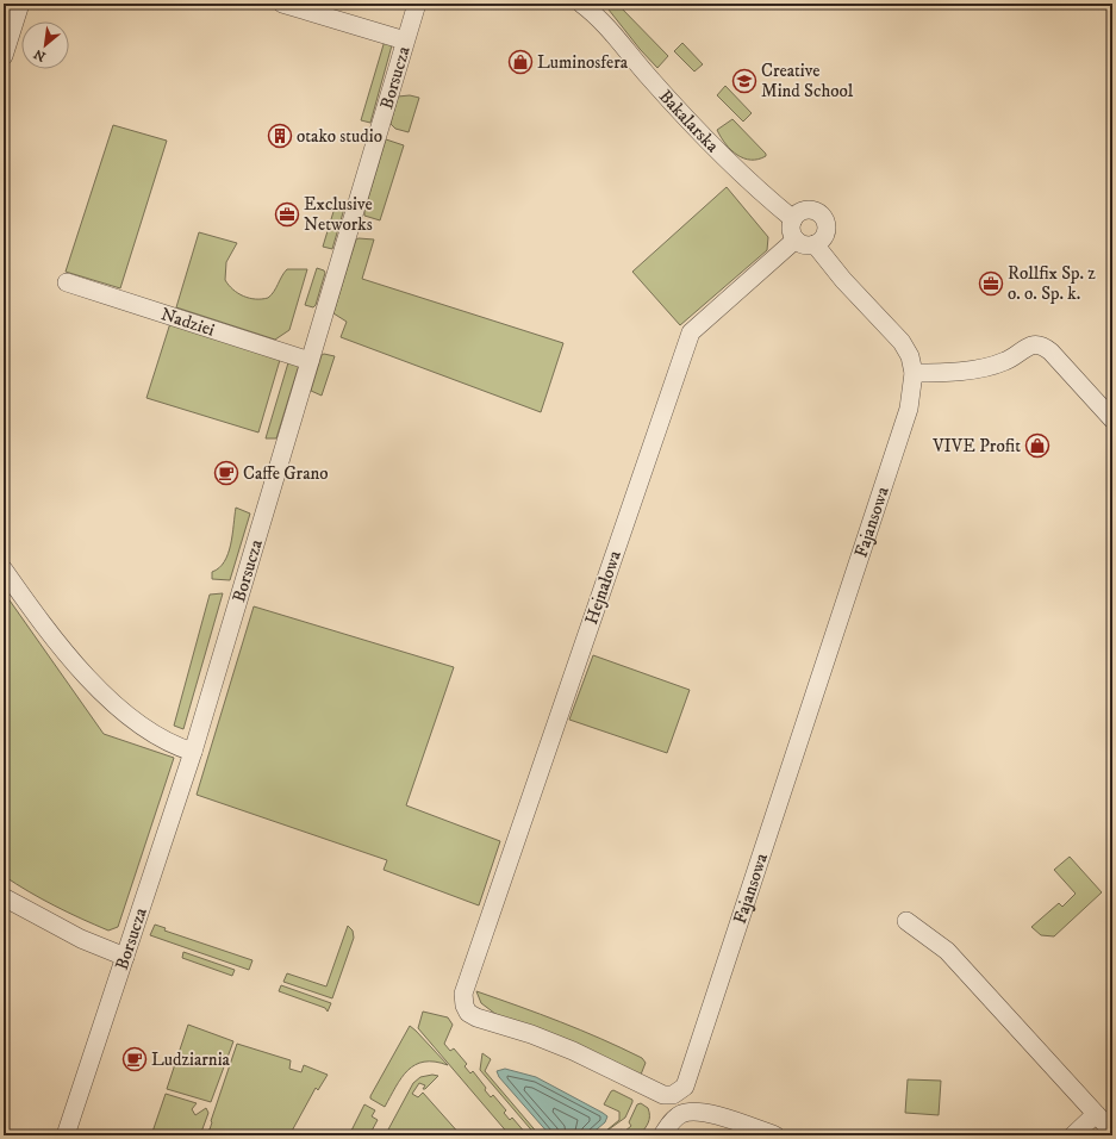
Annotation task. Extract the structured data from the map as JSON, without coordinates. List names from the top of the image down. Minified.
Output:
{"streets":{"street":["Borsucza","Bakalarska","Nadziei","Fajansowa","Hejnałowa"]},"crossings":[["Borsucza","Nadziei"],["Bakalarska","Hejnałowa"],["Fajansowa","Hejnałowa"]],"places":{"shop":["Luminosfera","VIVE Profit"],"school or university":["Creative Mind School"],"building":["otako studio"],"office":["Exclusive Networks","Rollfix Sp. z o. o. Sp. k."],"cafe":["Caffe Grano","Ludziarnia"]},"north":"bottom left"}
